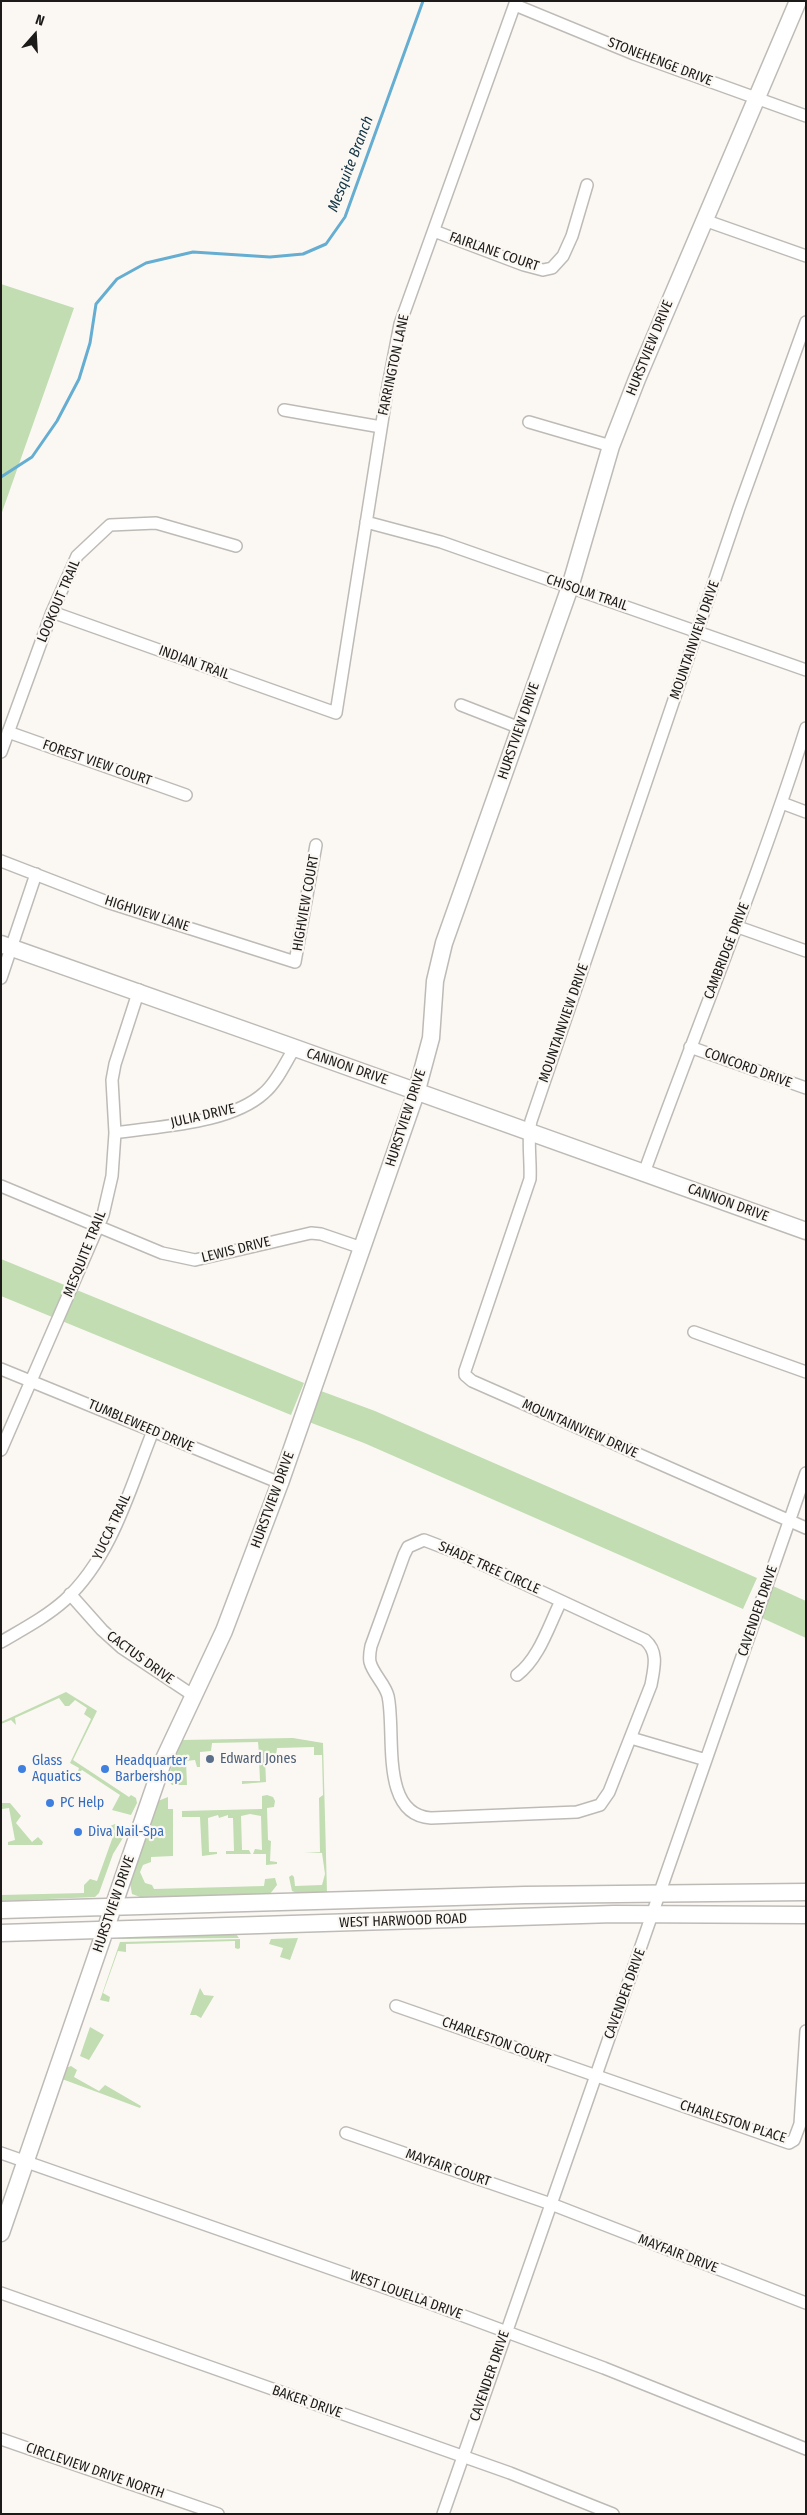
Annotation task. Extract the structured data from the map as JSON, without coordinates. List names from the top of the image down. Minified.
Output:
{"streets":{"street":["STONEHENGE DRIVE","FAIRLANE COURT","HURSTVIEW DRIVE","FARRINGTON LANE","CHISOLM TRAIL","LOOKOUT TRAIL","MOUNTAINVIEW DRIVE","INDIAN TRAIL","FOREST VIEW COURT","HIGHVIEW COURT","HIGHVIEW LANE","CAMBRIDGE DRIVE","CANNON DRIVE","CONCORD DRIVE","JULIA DRIVE","LEWIS DRIVE","MESQUITE TRAIL","TUMBLEWEED DRIVE","YUCCA TRAIL","SHADE TREE CIRCLE","CAVENDER DRIVE","CACTUS DRIVE","WEST HARWOOD ROAD","CHARLESTON COURT","CHARLESTON PLACE","MAYFAIR COURT","MAYFAIR DRIVE","WEST LOUELLA DRIVE","BAKER DRIVE","CIRCLEVIEW DRIVE NORTH"]},"crossings":[["STONEHENGE DRIVE","HURSTVIEW DRIVE"],["STONEHENGE DRIVE","FARRINGTON LANE"],["FAIRLANE COURT","FARRINGTON LANE"],["HURSTVIEW DRIVE","CHISOLM TRAIL"],["HURSTVIEW DRIVE","CANNON DRIVE"],["HURSTVIEW DRIVE","LEWIS DRIVE"],["HURSTVIEW DRIVE","TUMBLEWEED DRIVE"],["HURSTVIEW DRIVE","CACTUS DRIVE"],["HURSTVIEW DRIVE","WEST HARWOOD ROAD"],["HURSTVIEW DRIVE","WEST LOUELLA DRIVE"],["FARRINGTON LANE","CHISOLM TRAIL"],["FARRINGTON LANE","INDIAN TRAIL"],["CHISOLM TRAIL","MOUNTAINVIEW DRIVE"],["LOOKOUT TRAIL","INDIAN TRAIL"],["LOOKOUT TRAIL","FOREST VIEW COURT"],["MOUNTAINVIEW DRIVE","CANNON DRIVE"],["MOUNTAINVIEW DRIVE","CAVENDER DRIVE"],["HIGHVIEW COURT","HIGHVIEW LANE"],["CAMBRIDGE DRIVE","CANNON DRIVE"],["CAMBRIDGE DRIVE","CONCORD DRIVE"],["CANNON DRIVE","JULIA DRIVE"],["CANNON DRIVE","MESQUITE TRAIL"],["JULIA DRIVE","MESQUITE TRAIL"],["LEWIS DRIVE","MESQUITE TRAIL"],["MESQUITE TRAIL","TUMBLEWEED DRIVE"],["TUMBLEWEED DRIVE","YUCCA TRAIL"],["YUCCA TRAIL","CACTUS DRIVE"],["CAVENDER DRIVE","WEST HARWOOD ROAD"],["CAVENDER DRIVE","CHARLESTON COURT"],["CAVENDER DRIVE","CHARLESTON PLACE"],["CAVENDER DRIVE","MAYFAIR COURT"],["CAVENDER DRIVE","MAYFAIR DRIVE"],["CAVENDER DRIVE","WEST LOUELLA DRIVE"],["CAVENDER DRIVE","BAKER DRIVE"],["CHARLESTON COURT","CHARLESTON PLACE"],["MAYFAIR COURT","MAYFAIR DRIVE"]],"water":["Mesquite Branch"],"places":["Edward Jones","Glass Aquatics","Headquarter Barbershop","PC Help","Diva Nail-Spa"],"north":"top"}
